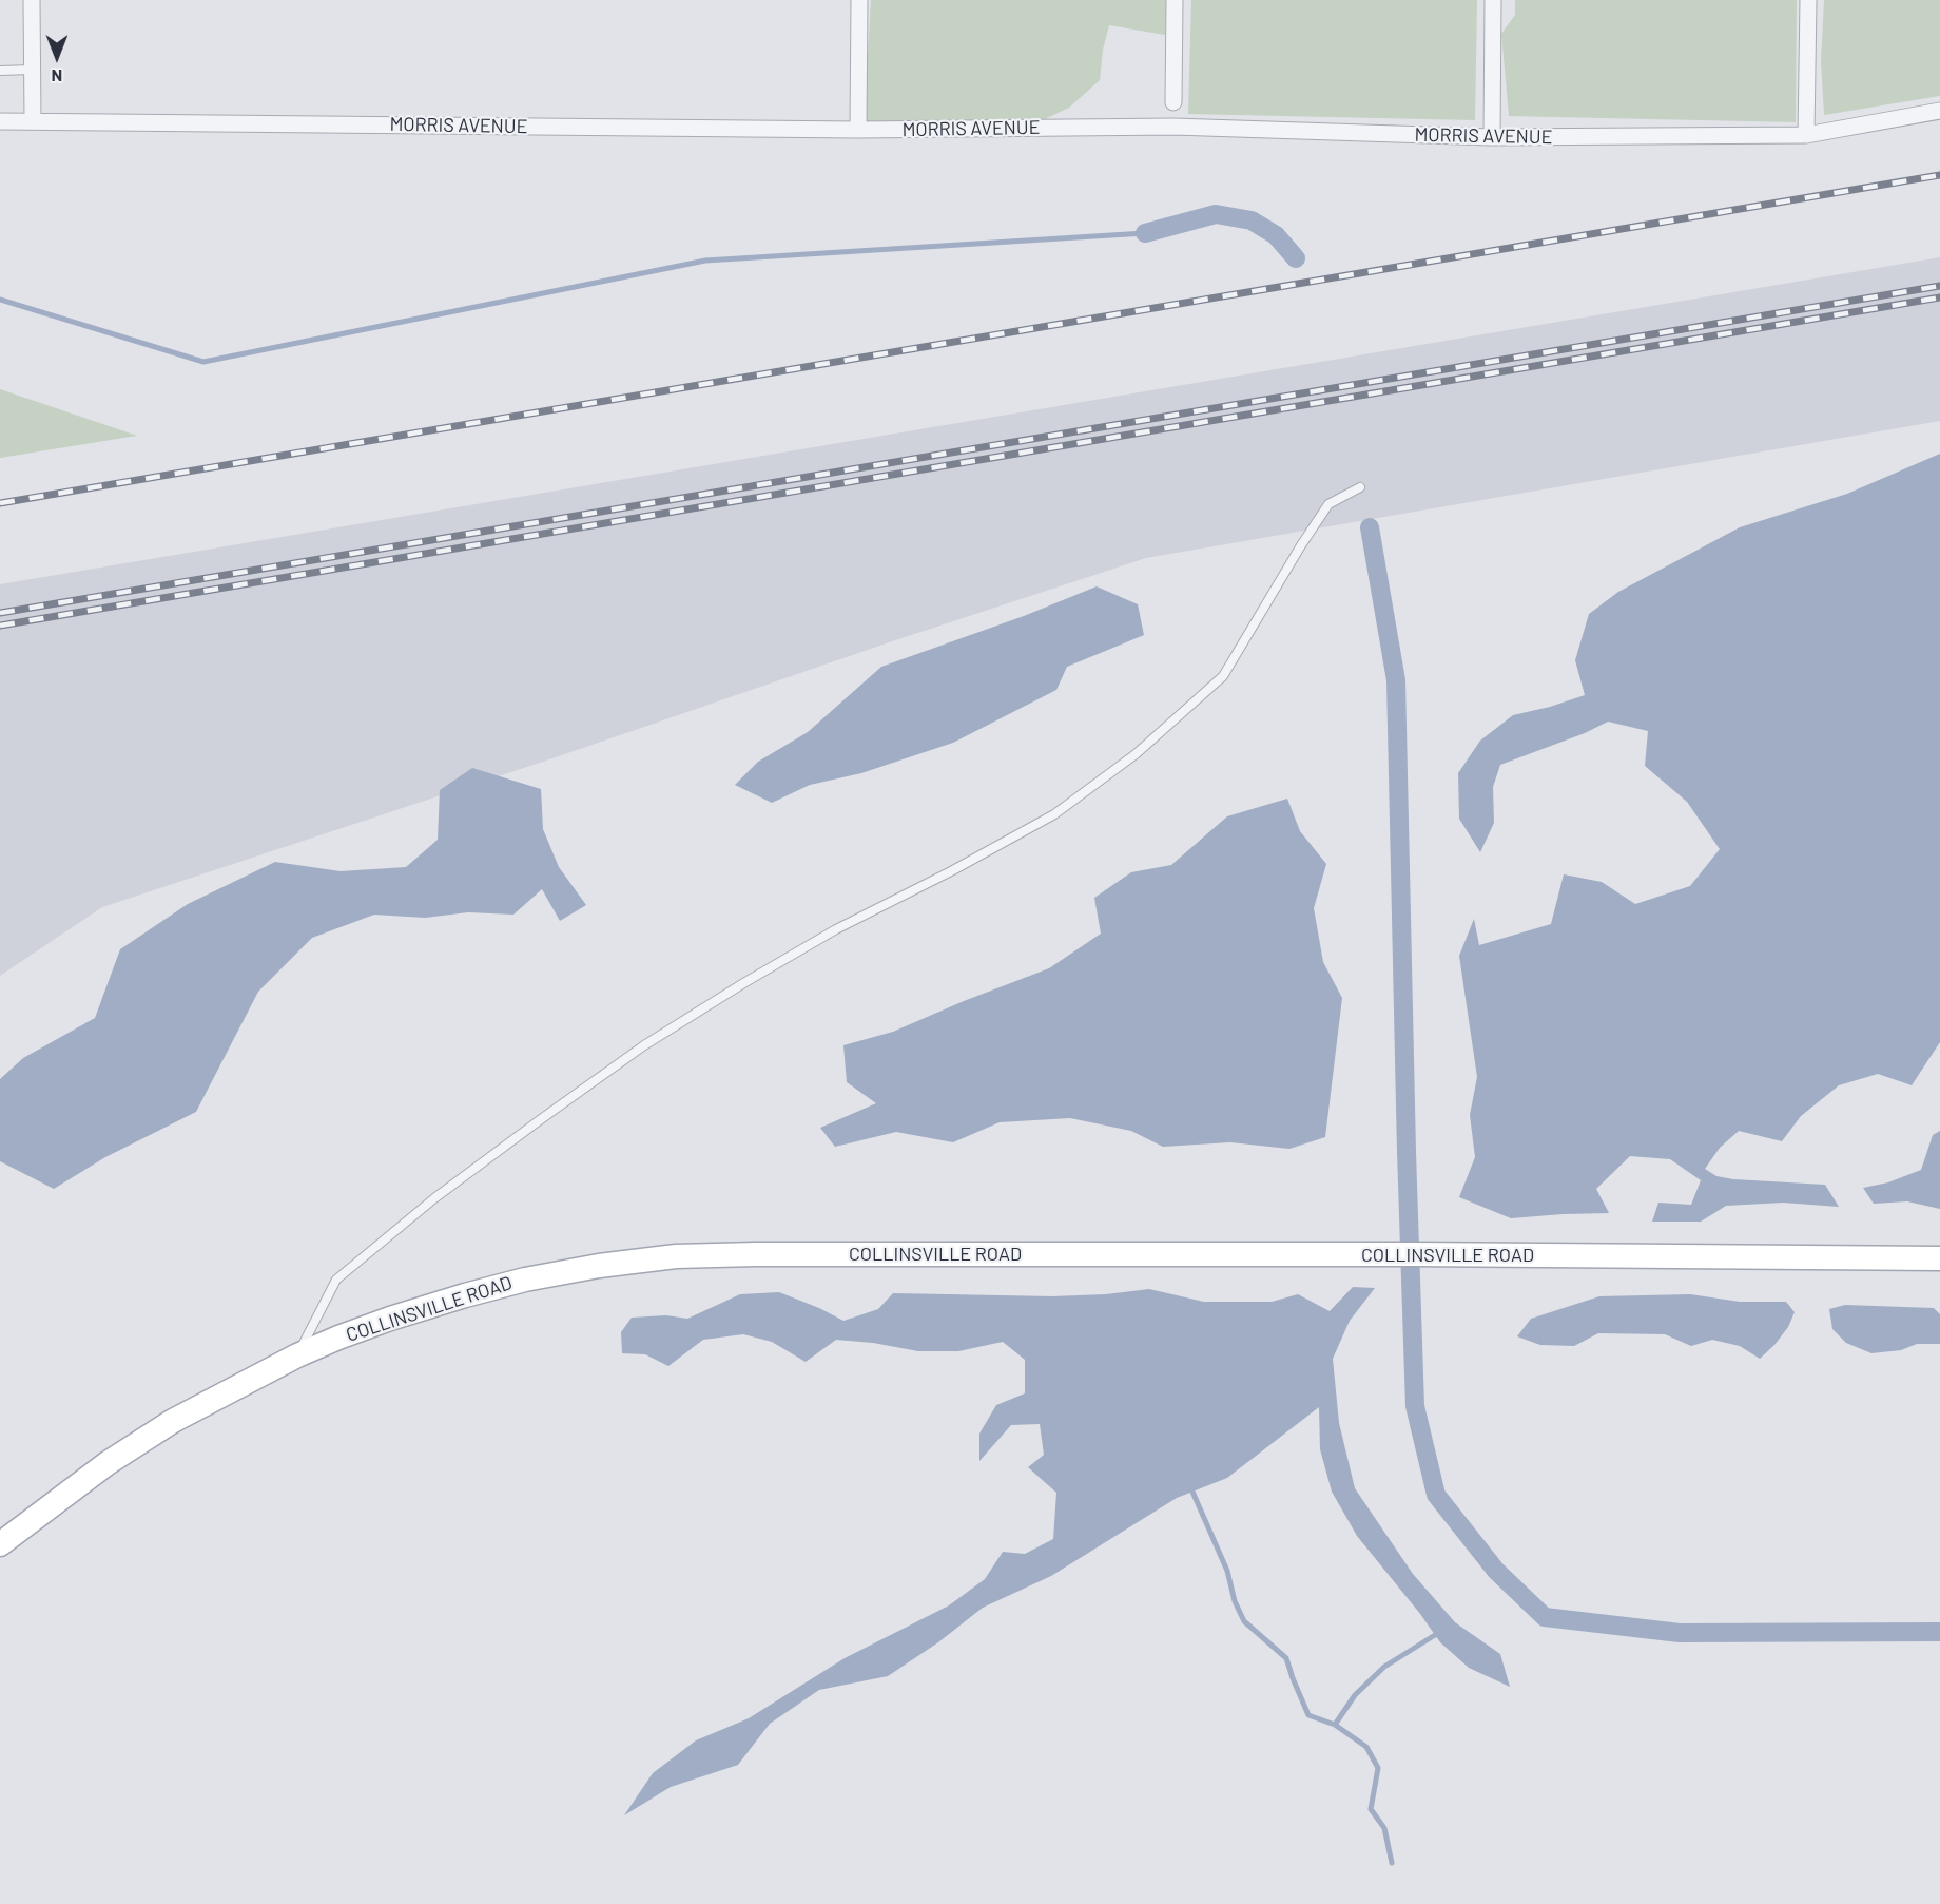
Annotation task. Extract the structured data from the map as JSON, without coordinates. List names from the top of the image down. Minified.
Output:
{"streets":{"main road":["COLLINSVILLE ROAD"],"street":["MORRIS AVENUE"]},"north":"bottom"}
